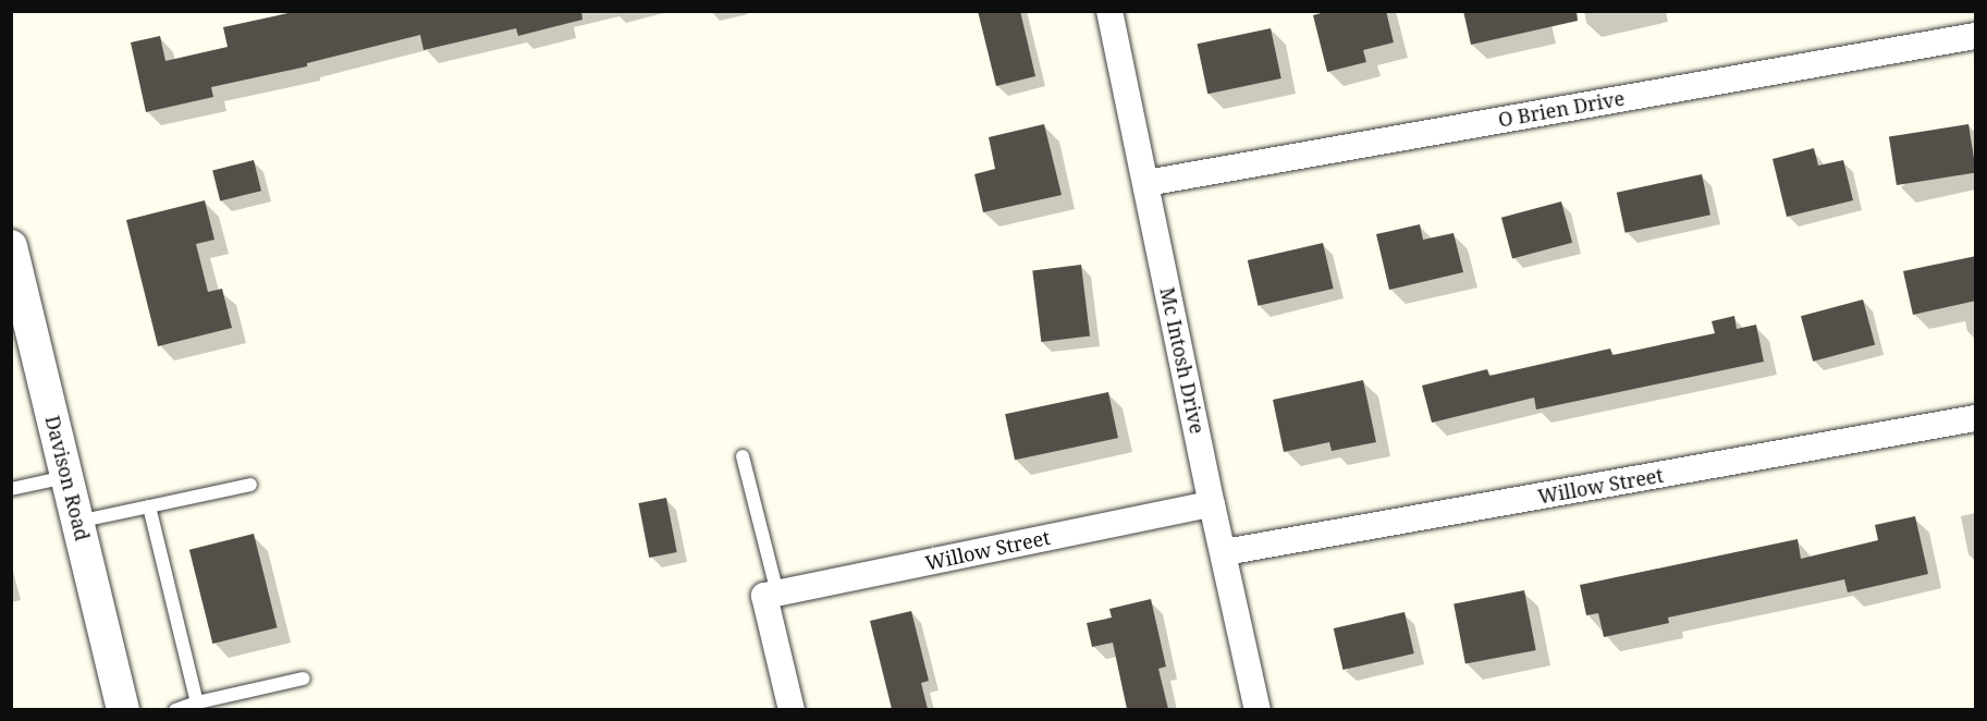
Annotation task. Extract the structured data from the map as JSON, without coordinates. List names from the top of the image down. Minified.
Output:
{"streets":{"street":["O Brien Drive","Mc Intosh Drive","Davison Road","Willow Street"]},"crossings":[["O Brien Drive","Mc Intosh Drive"],["Mc Intosh Drive","Willow Street"]]}
